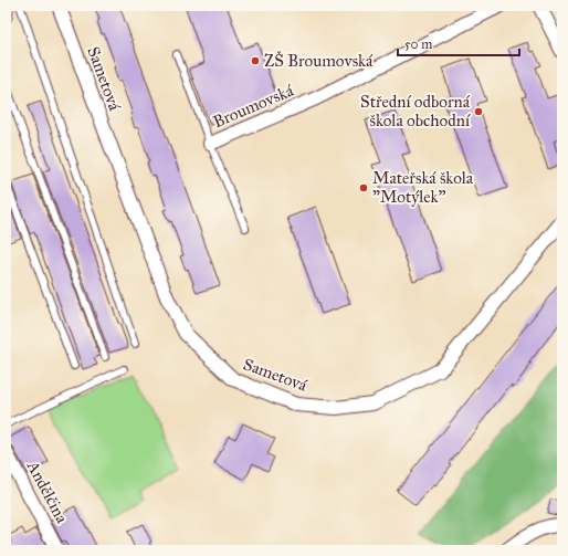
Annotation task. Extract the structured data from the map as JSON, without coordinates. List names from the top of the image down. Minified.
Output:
{"streets":{"street":["Sametová","Broumovská","Andělčina"]},"places":["ZŠ Broumovská","Střední odborná škola obchodní","Mateřská škola \"Motýlek\""],"scale_bar":"50 m"}
